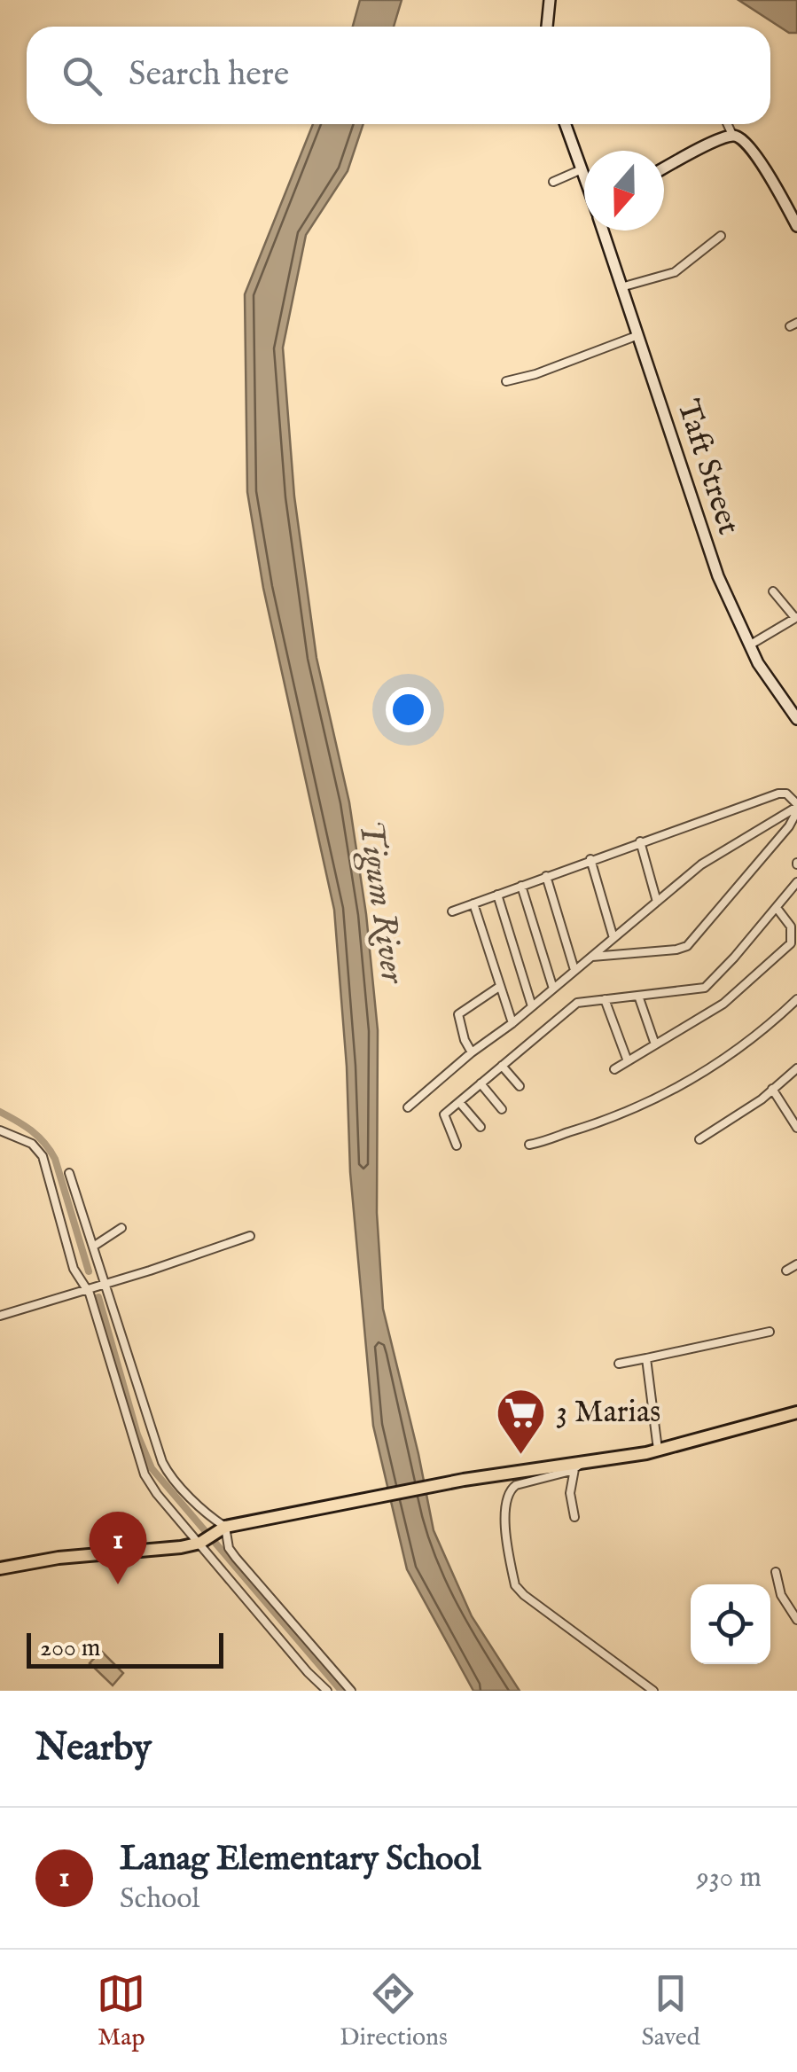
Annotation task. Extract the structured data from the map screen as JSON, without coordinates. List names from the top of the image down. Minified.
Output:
{"streets":{"main road":["Taft Street"]},"water":["Tigum River"],"places":{"supermarket":["3 Marias"]},"scale_bar":"200 m","north":"bottom","page":{"search":"Search here","pins":"1","scale":"200 m","heading":"Nearby","list":[{"mark":"1","name":"Lanag Elementary School","note":"School","value":"930 m"}],"nav":["Map","Directions","Saved"]}}
